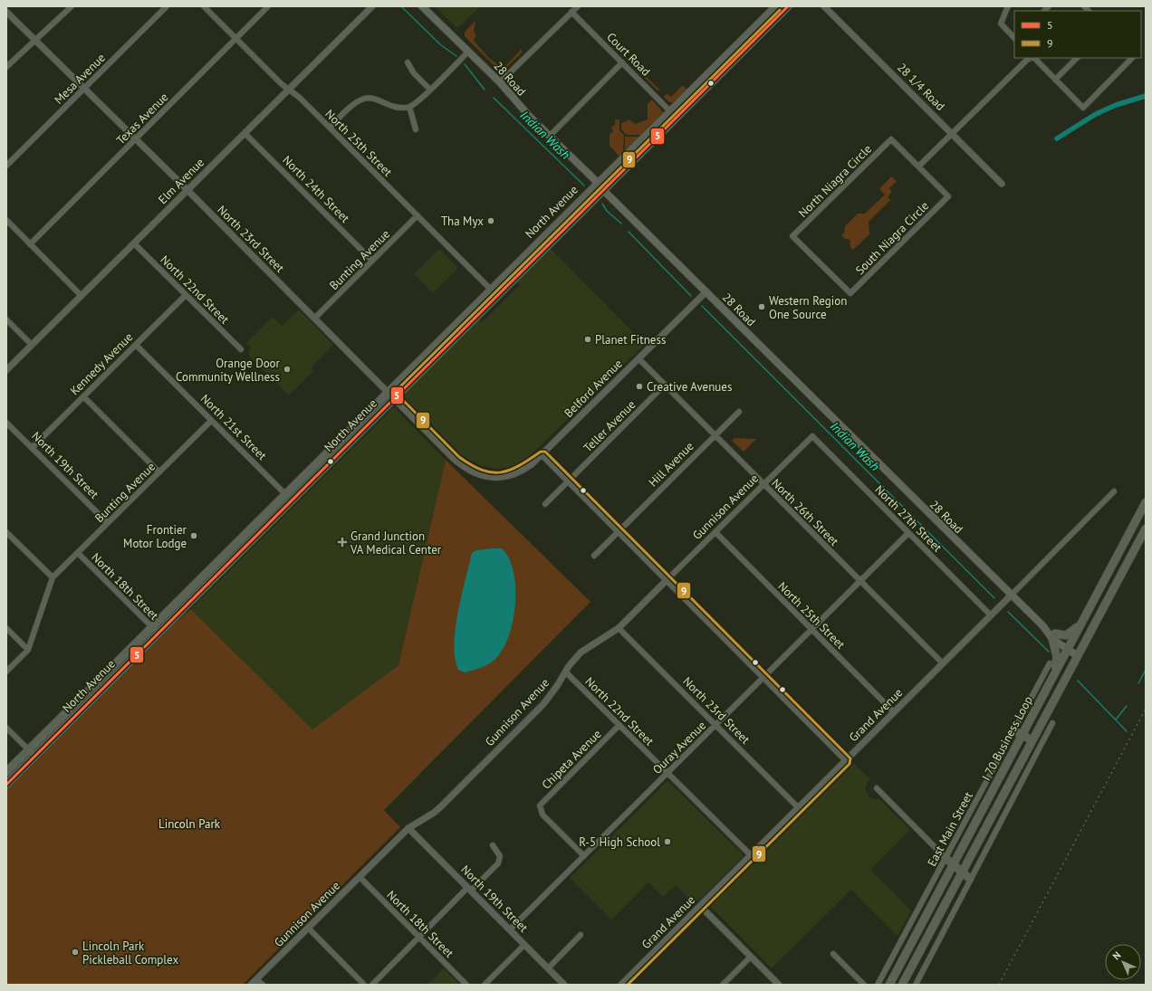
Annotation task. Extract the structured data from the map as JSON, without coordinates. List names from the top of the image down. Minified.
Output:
{"streets":{"main road":["28 Road","North Avenue","I 70 Business Loop"],"street":["Court Road","Mesa Avenue","28 1/4 Road","Texas Avenue","North 25th Street","Elm Avenue","North Niagra Circle","North 24th Street","South Niagra Circle","North 23rd Street","Bunting Avenue","North 22nd Street","Kennedy Avenue","Belford Avenue","Teller Avenue","North 21st Street","Hill Avenue","North 19th Street","Gunnison Avenue","North 26th Street","North 27th Street","North 18th Street","Grand Avenue","Ouray Avenue","Chipeta Avenue","East Main Street"]},"crossings":[["Court Road","North Avenue"],["Mesa Avenue","North 23rd Street"],["28 Road","North Avenue"],["28 Road","Belford Avenue"],["28 Road","Grand Avenue"],["28 Road","I 70 Business Loop"],["Texas Avenue","North 25th Street"],["Texas Avenue","North 23rd Street"],["North 25th Street","Elm Avenue"],["North 25th Street","North Avenue"],["North 25th Street","Bunting Avenue"],["North 25th Street","Gunnison Avenue"],["North 25th Street","Grand Avenue"],["North 25th Street","Ouray Avenue"],["Elm Avenue","North 24th Street"],["Elm Avenue","North 23rd Street"],["Elm Avenue","North 22nd Street"],["North Niagra Circle","South Niagra Circle"],["North 24th Street","Bunting Avenue"],["North Avenue","North 23rd Street"],["North Avenue","North 21st Street"],["North Avenue","North 18th Street"],["North 23rd Street","Bunting Avenue"],["North 23rd Street","Belford Avenue"],["North 23rd Street","Gunnison Avenue"],["North 23rd Street","Grand Avenue"],["North 23rd Street","Ouray Avenue"],["Bunting Avenue","North 21st Street"],["Bunting Avenue","North 19th Street"],["Bunting Avenue","North 18th Street"],["North 22nd Street","Kennedy Avenue"],["North 22nd Street","Gunnison Avenue"],["North 22nd Street","Grand Avenue"],["North 22nd Street","Ouray Avenue"],["North 22nd Street","Chipeta Avenue"],["Kennedy Avenue","North 21st Street"],["Kennedy Avenue","North 19th Street"],["Belford Avenue","North 26th Street"],["Teller Avenue","North 26th Street"],["Hill Avenue","North 26th Street"],["North 19th Street","Gunnison Avenue"],["North 19th Street","Ouray Avenue"],["Gunnison Avenue","North 26th Street"],["Gunnison Avenue","North 27th Street"],["Gunnison Avenue","North 18th Street"],["North 26th Street","Grand Avenue"],["North 26th Street","Ouray Avenue"],["North 27th Street","Grand Avenue"],["North 27th Street","Ouray Avenue"],["Ouray Avenue","Chipeta Avenue"]],"water":["Indian Wash"],"parks":["Lincoln Park"],"places":{"other":["Tha Myx","Western Region One Source","Planet Fitness","Orange Door Community Wellness","Creative Avenues","Frontier Motor Lodge","R-5 High School","Lincoln Park Pickleball Complex"],"health":["Grand Junction VA Medical Center"]},"lines":["transit line 5","transit line 9"],"legend":["5","9"],"north":"top left"}
